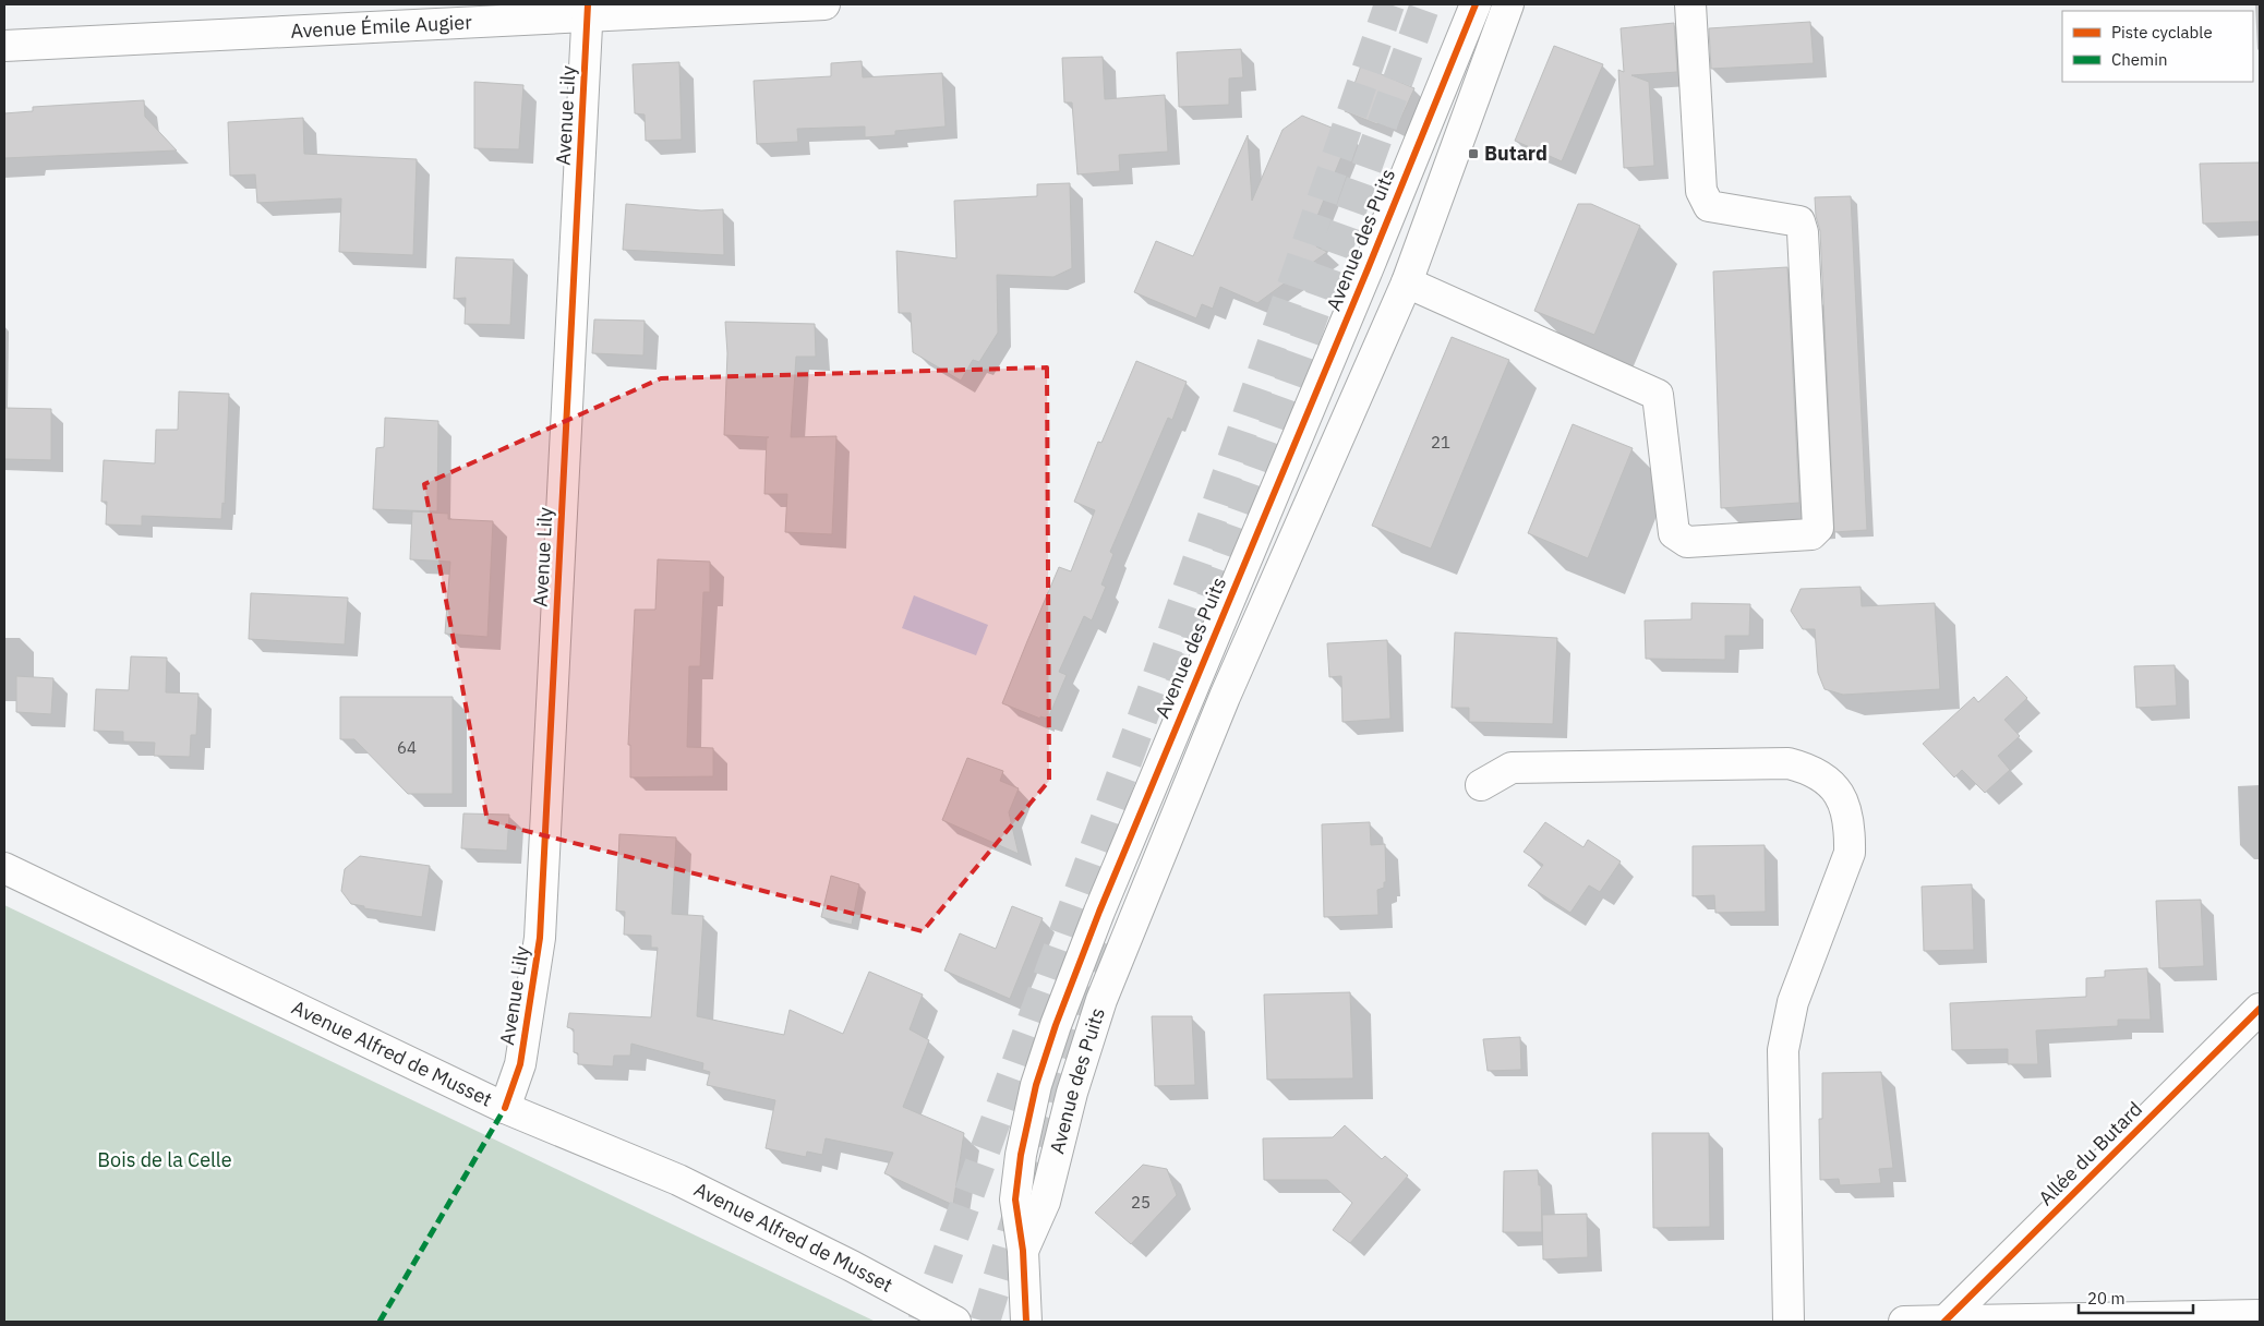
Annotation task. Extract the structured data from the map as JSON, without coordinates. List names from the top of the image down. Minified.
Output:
{"streets":{"street":["Avenue Émile Augier","Avenue Lily","Avenue des Puits","Avenue Alfred de Musset","Allée du Butard"]},"crossings":[["Avenue Émile Augier","Avenue Lily"],["Avenue Lily","Avenue Alfred de Musset"]],"parks":["Bois de la Celle"],"places":{"transit":["Butard"]},"house_numbers":["21","64","25"],"legend":["Piste cyclable","Chemin"],"scale_bar":"20 m"}
